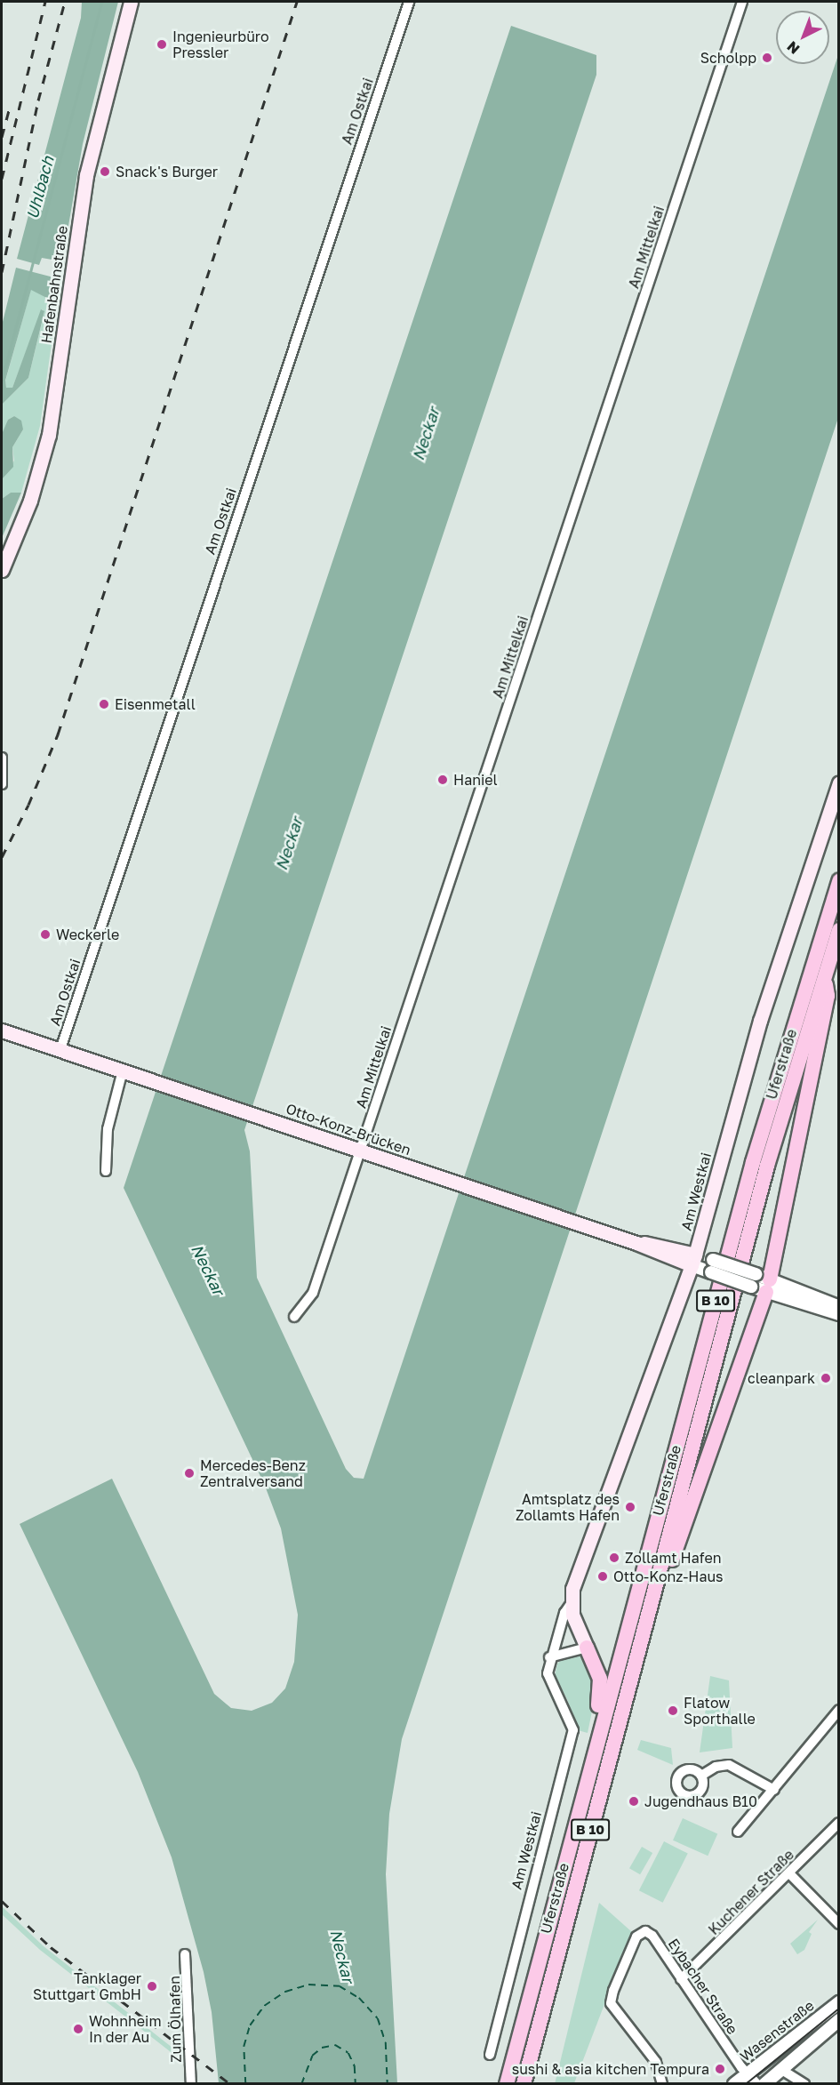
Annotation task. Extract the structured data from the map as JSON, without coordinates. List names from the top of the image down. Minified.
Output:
{"streets":{"highway":["Uferstraße","B 10"],"main road":["Hafenbahnstraße","Otto-Konz-Brücken","Am Westkai"],"street":["Am Ostkai","Am Mittelkai","Kuchener Straße","Eybacher Straße","Zum Ölhafen","Wasenstraße"]},"crossings":[["Am Ostkai","Otto-Konz-Brücken"],["Am Mittelkai","Otto-Konz-Brücken"],["Uferstraße","B 10"],["Otto-Konz-Brücken","Am Westkai"],["Otto-Konz-Brücken","B 10"],["Kuchener Straße","Eybacher Straße"],["Eybacher Straße","Wasenstraße"]],"water":["Uhlbach","Neckar"],"places":["Ingenieurbüro Pressler","Scholpp","Snack's Burger","Eisenmetall","Haniel","Weckerle","cleanpark","Mercedes-Benz Zentralversand","Amtsplatz des Zollamts Hafen","Zollamt Hafen","Otto-Konz-Haus","Flatow Sporthalle","Jugendhaus B10","Tanklager Stuttgart GmbH","Wohnheim In der Au","sushi & asia kitchen Tempura"],"north":"bottom left"}
